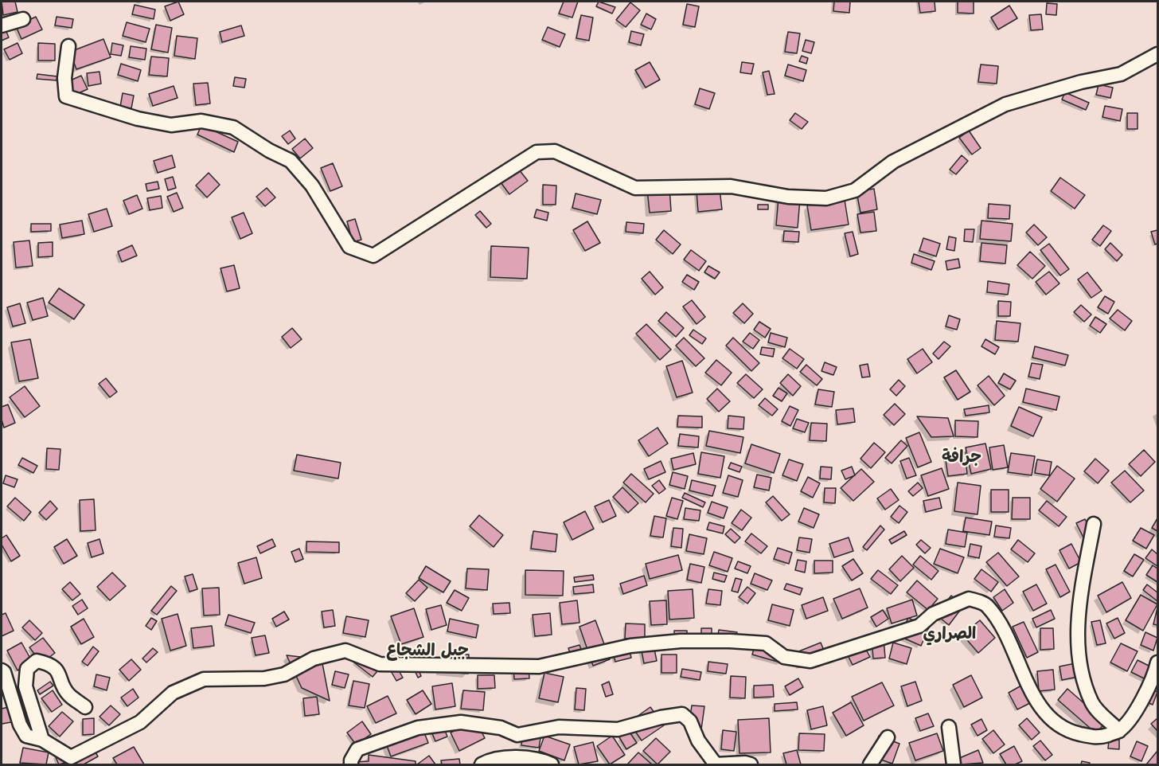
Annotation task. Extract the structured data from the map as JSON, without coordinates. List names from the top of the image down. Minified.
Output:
{"districts":["جرافة","الصراري","جبل الشجاع"]}
